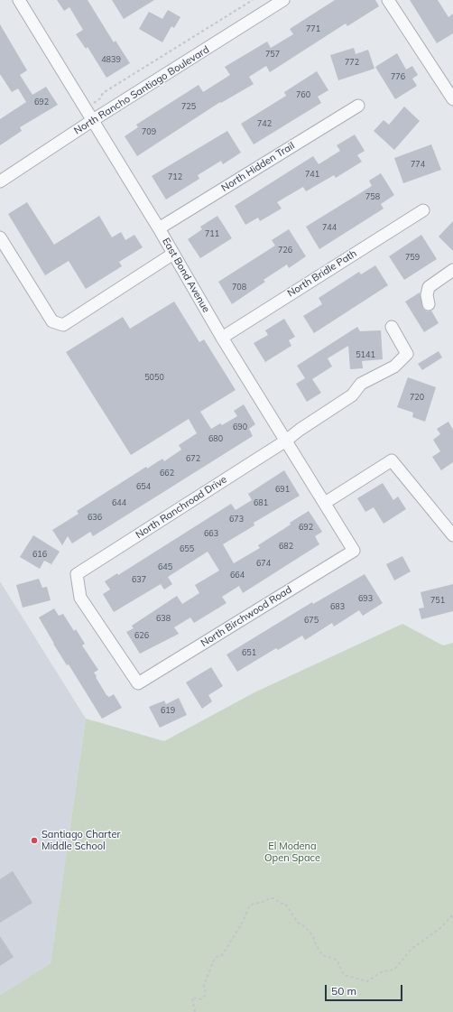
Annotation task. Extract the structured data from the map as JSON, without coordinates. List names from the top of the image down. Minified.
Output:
{"streets":{"street":["North Rancho Santiago Boulevard","North Hidden Trail","North Bridle Path","East Bond Avenue","North Ranchroad Drive","North Birchwood Road"]},"crossings":[["North Rancho Santiago Boulevard","East Bond Avenue"],["North Hidden Trail","East Bond Avenue"],["North Bridle Path","East Bond Avenue"],["East Bond Avenue","North Ranchroad Drive"],["East Bond Avenue","North Birchwood Road"],["North Ranchroad Drive","North Birchwood Road"]],"parks":["El Modena Open Space"],"places":["Santiago Charter Middle School"],"house_numbers":["771","757","4839","772","776","760","692","725","742","709","774","741","712","758","744","711","726","759","708","5141","5050","720","690","680","672","662","654","691","644","681","636","673","692","663","682","655","616","674","645","664","637","693","751","683","638","675","626","651","619"],"scale_bar":"50 m"}
